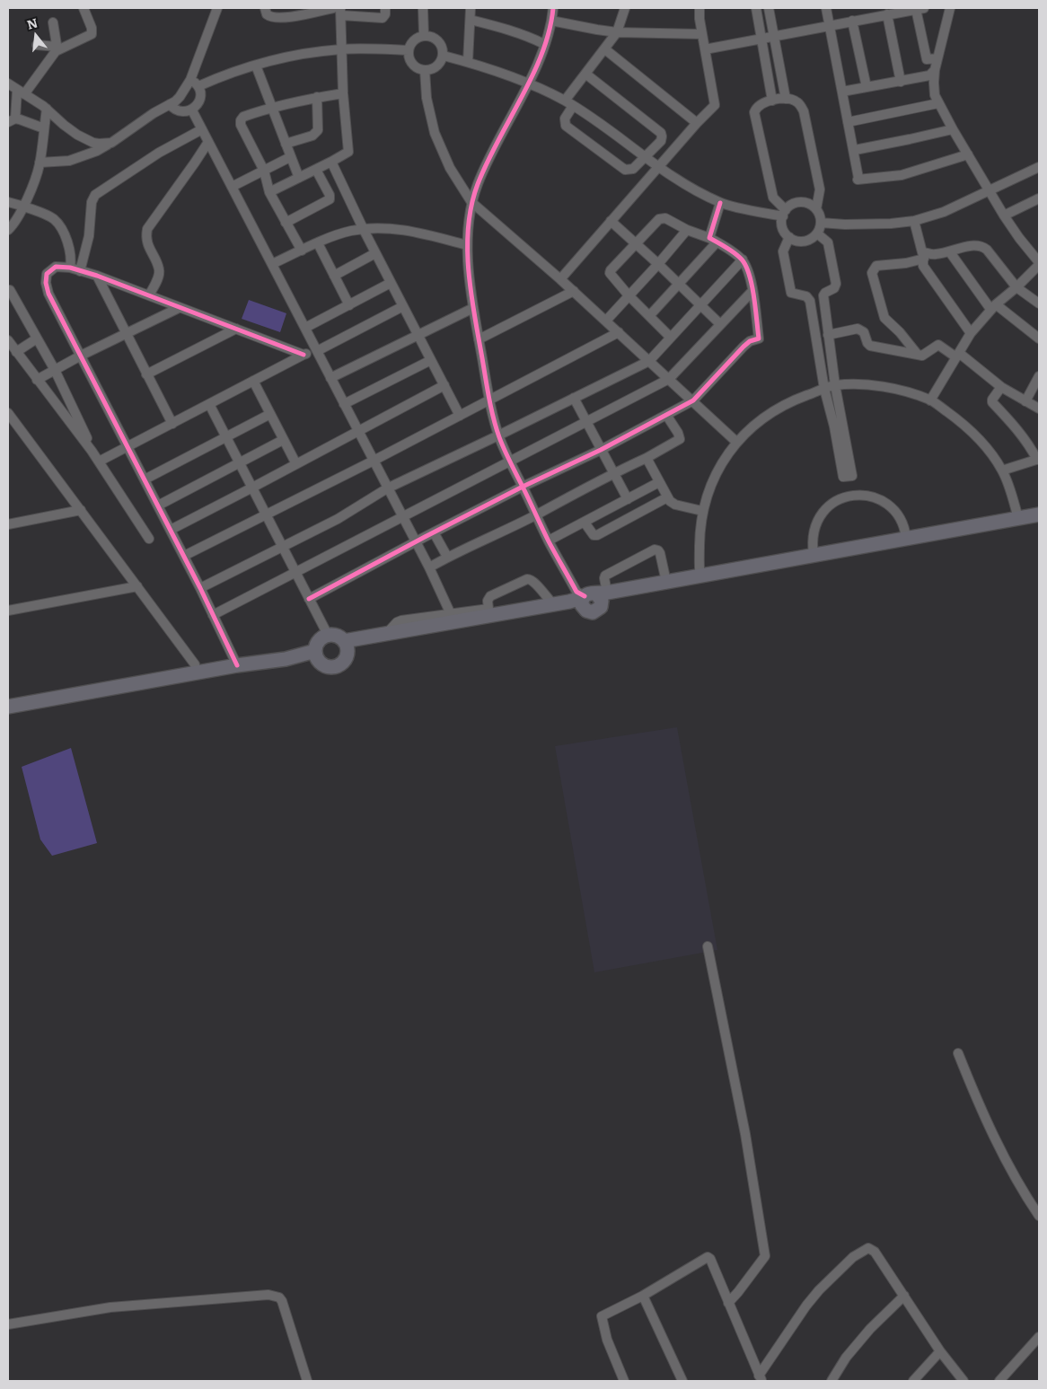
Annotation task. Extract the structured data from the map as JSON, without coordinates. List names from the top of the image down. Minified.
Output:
{"north":"top"}
